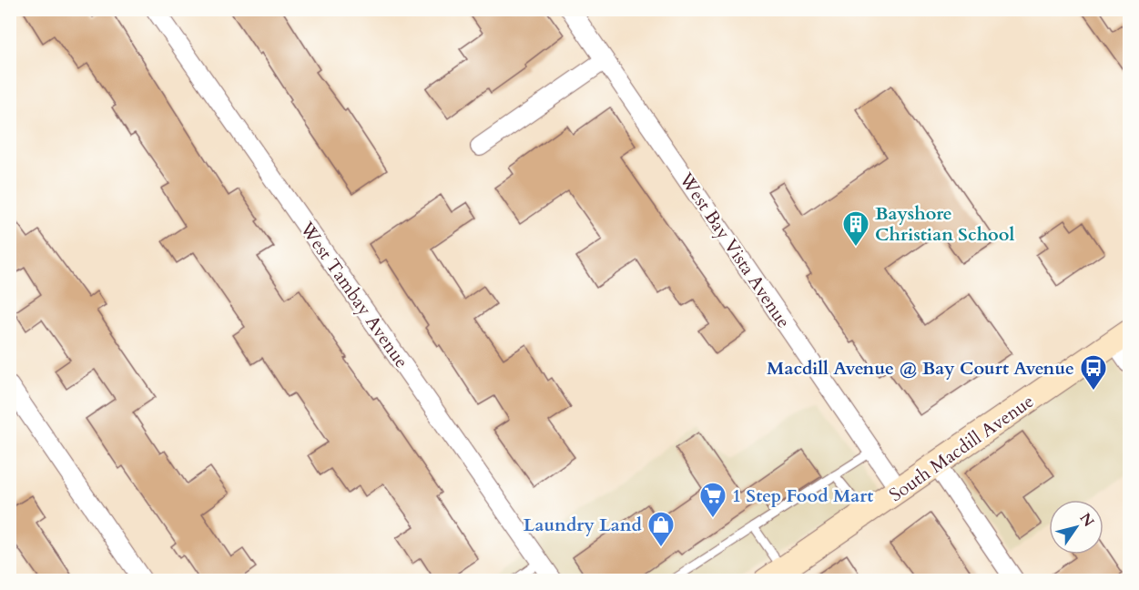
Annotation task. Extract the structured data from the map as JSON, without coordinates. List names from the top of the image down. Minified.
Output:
{"streets":{"street":["West Bay Vista Avenue","West Tambay Avenue","South Macdill Avenue"]},"crossings":[["West Bay Vista Avenue","South Macdill Avenue"]],"places":{"building":["Bayshore Christian School"],"bus stop":["Macdill Avenue @ Bay Court Avenue"],"supermarket":["1 Step Food Mart"],"shop":["Laundry Land"]},"north":"top right"}
